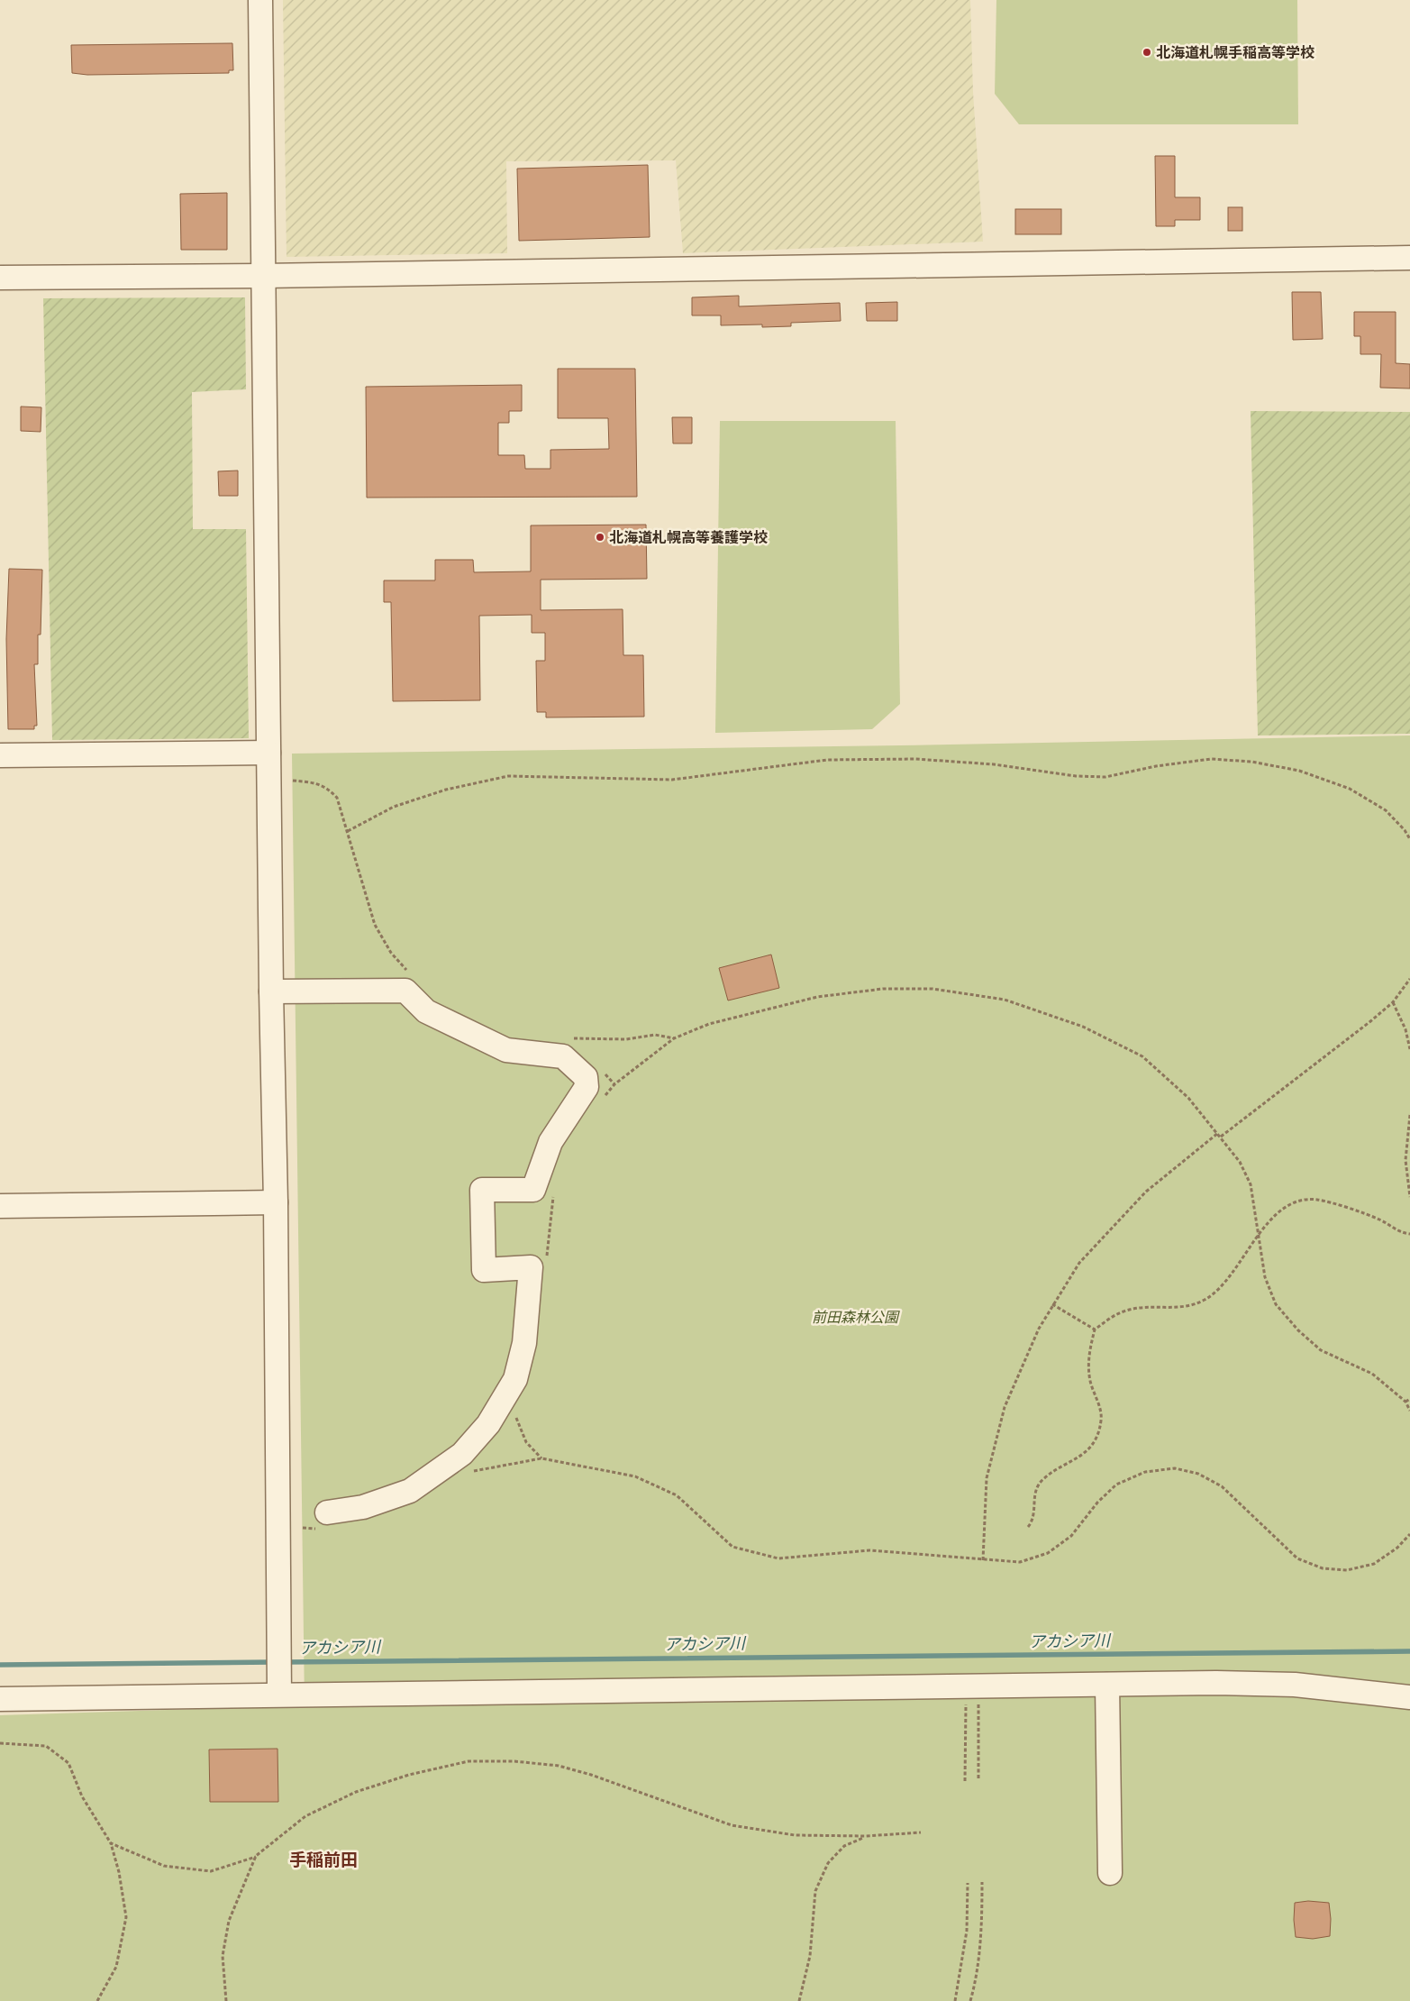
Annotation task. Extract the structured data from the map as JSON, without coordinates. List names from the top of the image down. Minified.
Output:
{"districts":["手稲前田"],"water":["アカシア川"],"parks":["前田森林公園"],"places":["北海道札幌手稲高等学校","北海道札幌高等養護学校"]}
